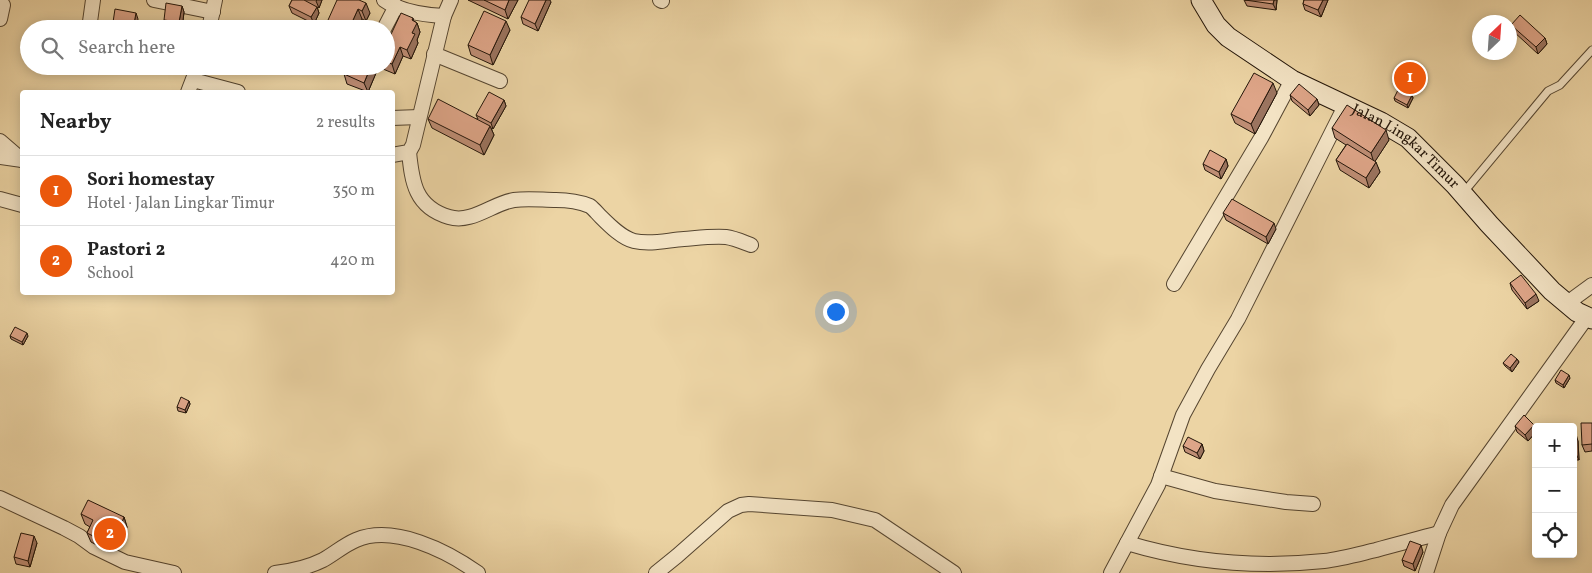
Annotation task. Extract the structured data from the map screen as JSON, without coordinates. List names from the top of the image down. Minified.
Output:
{"streets":{"main road":["Jalan Lingkar Timur"]},"north":"top right","page":{"search":"Search here","pins":["1","2"],"heading":["Nearby","2 results"],"list":[{"mark":"1","name":"Sori homestay","note":"Hotel · Jalan Lingkar Timur","value":"350 m"},{"mark":"2","name":"Pastori 2","note":"School","value":"420 m"}],"map_buttons":["+","−"]}}
